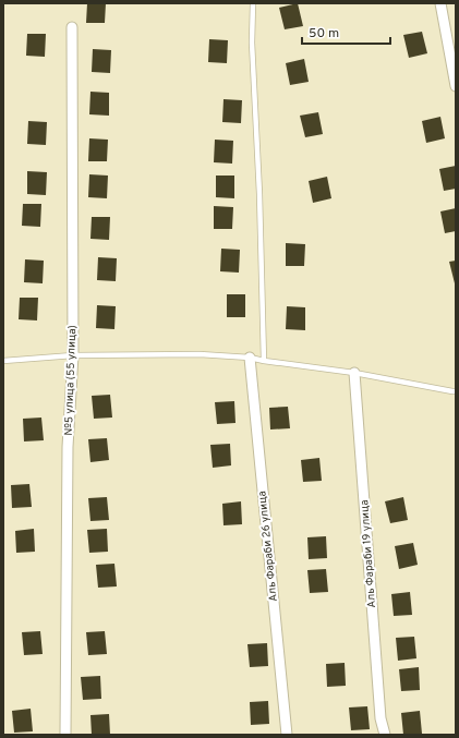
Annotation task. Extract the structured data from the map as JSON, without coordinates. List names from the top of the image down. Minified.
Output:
{"streets":{"street":["№5 улица (55 улица)","Аль Фараби 26 улица","Аль Фараби 19 улица"]},"scale_bar":"50 m"}
